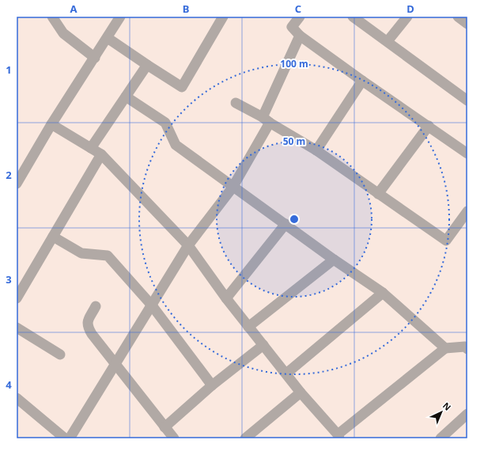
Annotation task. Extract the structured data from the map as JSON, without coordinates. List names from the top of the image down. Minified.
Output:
{"north":"top right","grid":{"columns":["A","B","C","D"],"rows":["1","2","3","4"]},"rings":["100 m","50 m"]}
